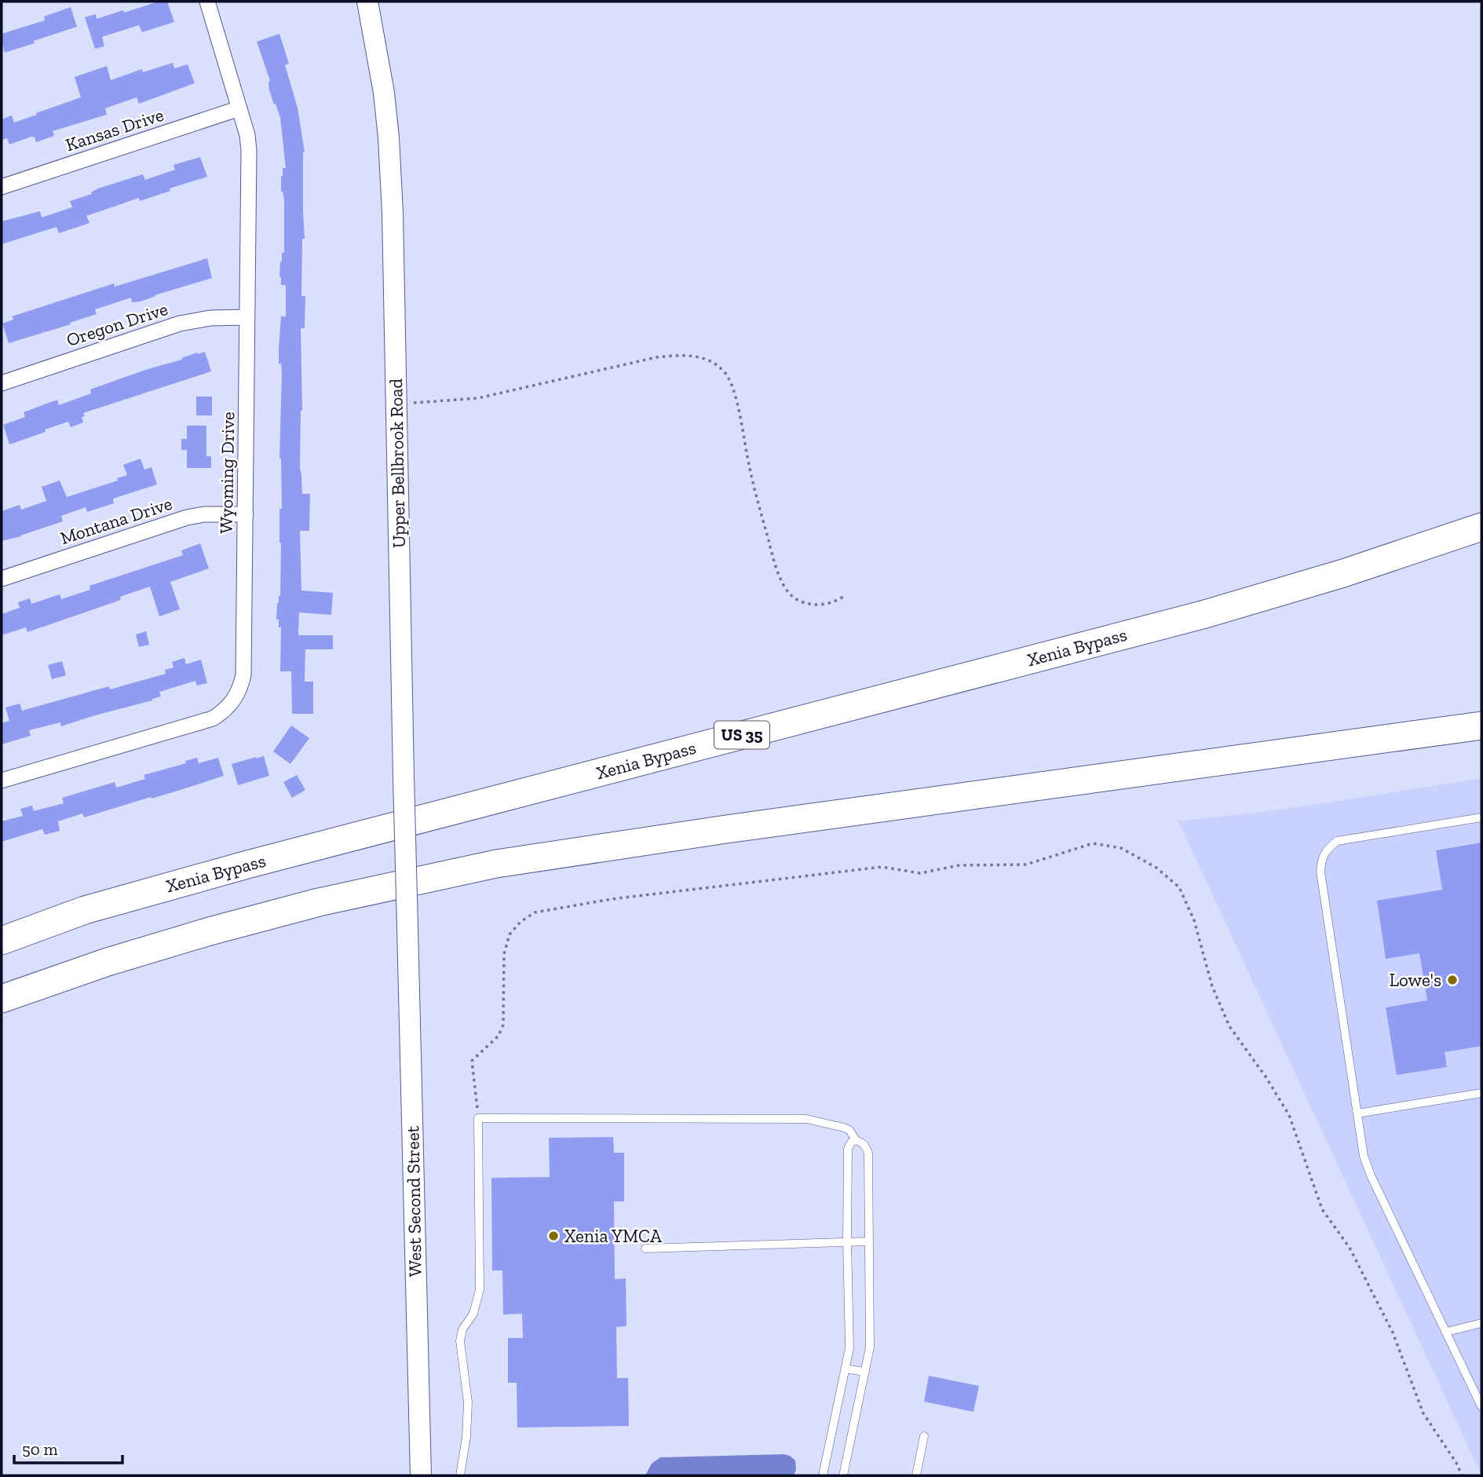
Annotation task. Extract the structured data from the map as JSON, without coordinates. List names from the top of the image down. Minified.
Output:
{"streets":{"highway":["Xenia Bypass","US 35"],"main road":["Upper Bellbrook Road","West Second Street"],"street":["Kansas Drive","Oregon Drive","Wyoming Drive","Montana Drive"]},"crossings":[["Kansas Drive","Wyoming Drive"],["Oregon Drive","Wyoming Drive"],["Upper Bellbrook Road","West Second Street"],["Wyoming Drive","Montana Drive"]],"places":["Lowe's","Xenia YMCA"],"scale_bar":"50 m"}
